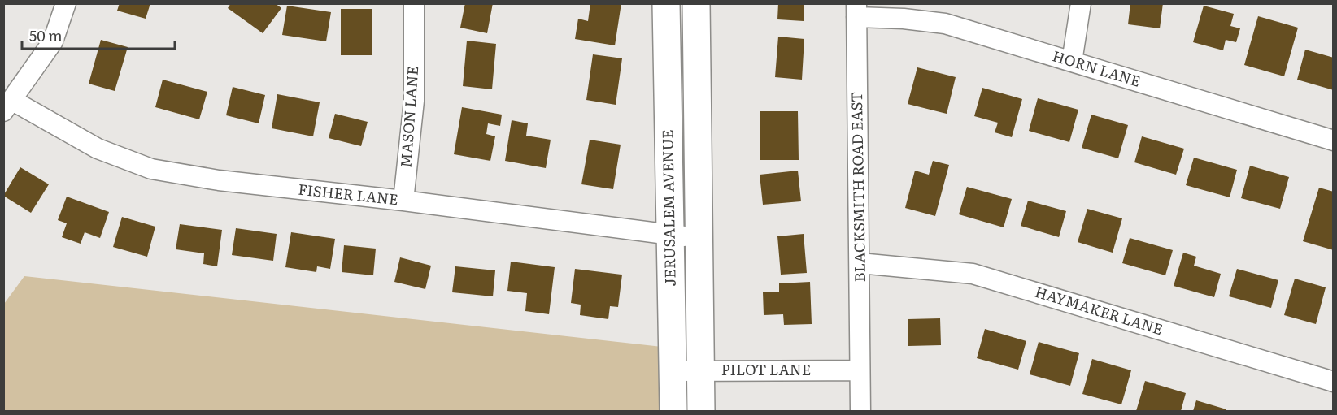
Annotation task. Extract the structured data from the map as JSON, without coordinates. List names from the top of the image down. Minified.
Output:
{"streets":{"main road":["JERUSALEM AVENUE"],"street":["HORN LANE","MASON LANE","BLACKSMITH ROAD EAST","FISHER LANE","HAYMAKER LANE","PILOT LANE"]},"crossings":[["HORN LANE","BLACKSMITH ROAD EAST"],["MASON LANE","FISHER LANE"],["BLACKSMITH ROAD EAST","HAYMAKER LANE"],["BLACKSMITH ROAD EAST","PILOT LANE"],["FISHER LANE","JERUSALEM AVENUE"],["JERUSALEM AVENUE","PILOT LANE"]],"scale_bar":"50 m"}
